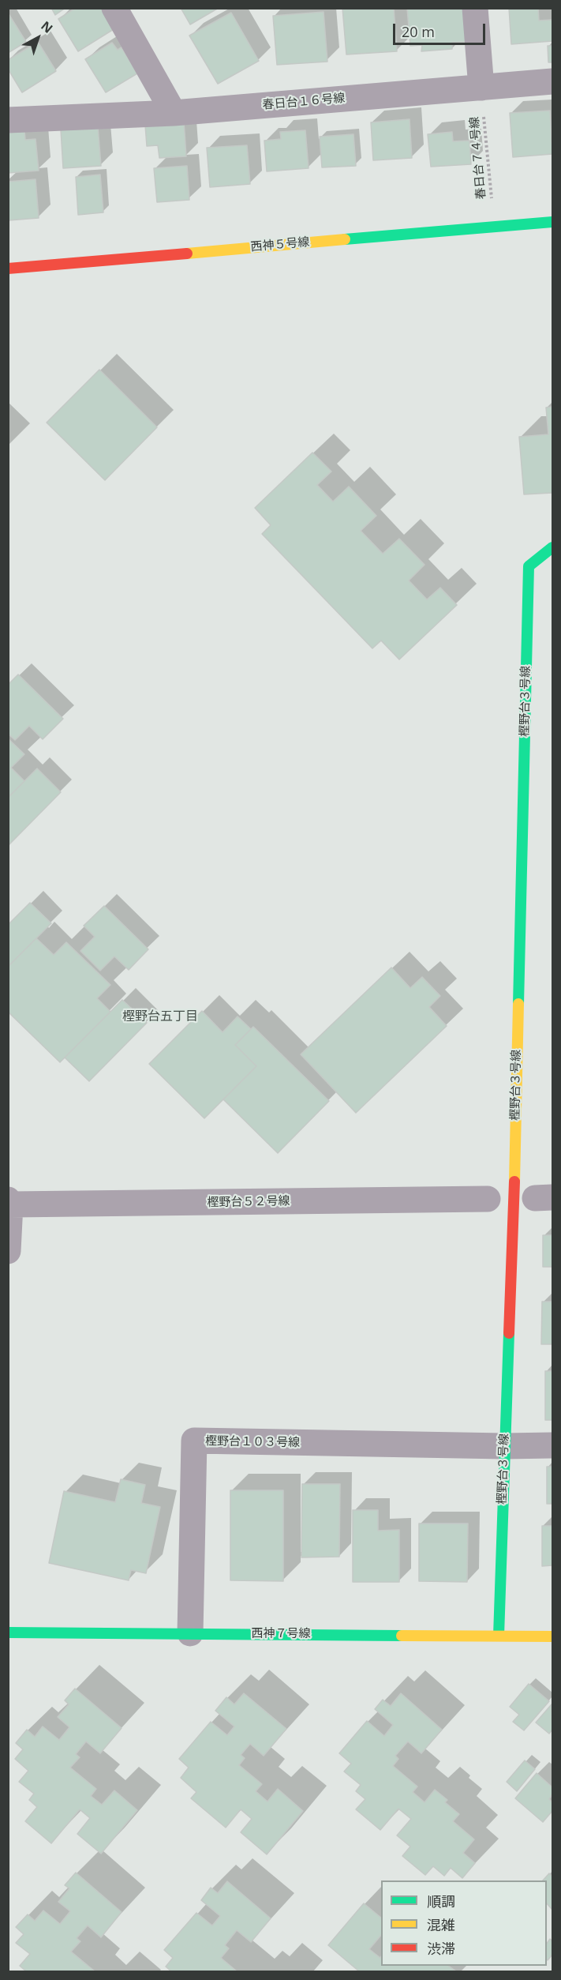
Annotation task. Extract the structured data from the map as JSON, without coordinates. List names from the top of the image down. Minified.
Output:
{"streets":{"street":["春日台１６号線","西神５号線","樫野台３号線","樫野台５２号線","樫野台１０３号線","西神７号線"],"path":["春日台７４号線"]},"crossings":[["春日台１６号線","春日台７４号線"],["春日台７４号線","西神５号線"],["樫野台３号線","樫野台１０３号線"],["樫野台３号線","西神７号線"],["樫野台１０３号線","西神７号線"]],"districts":["樫野台五丁目"],"legend":["順調","混雑","渋滞"],"scale_bar":"20 m","north":"top right"}
